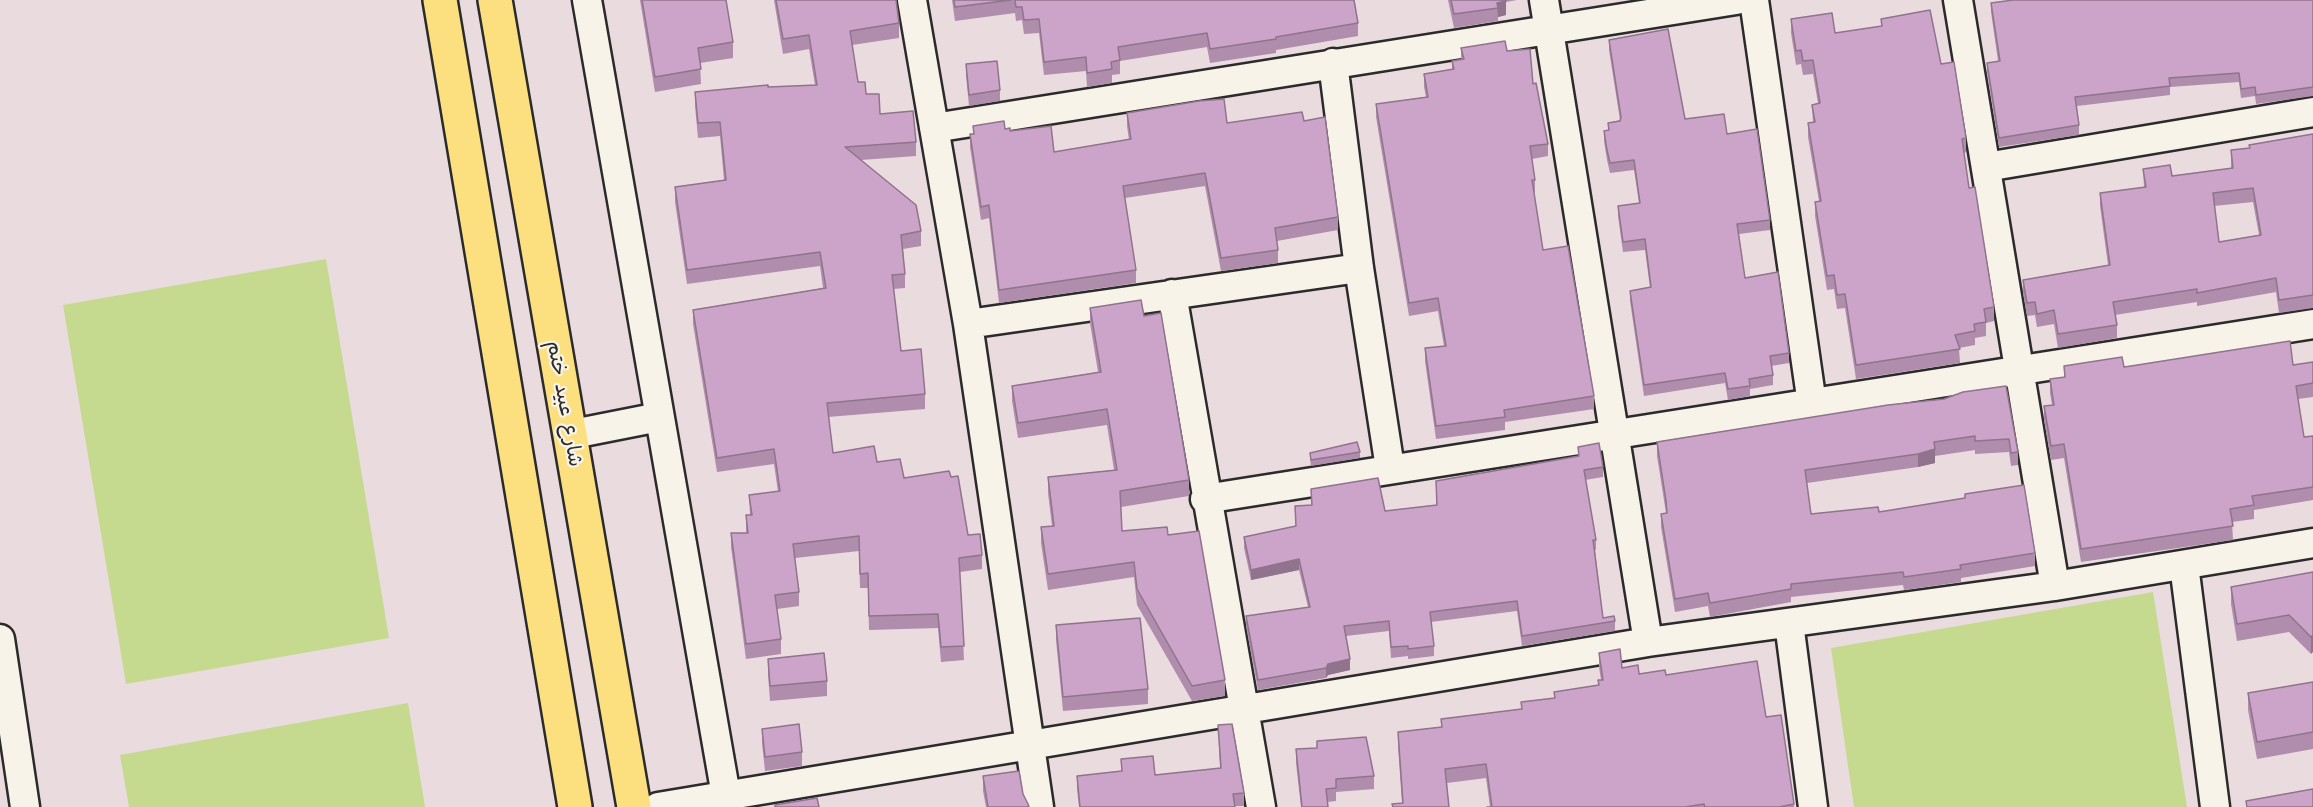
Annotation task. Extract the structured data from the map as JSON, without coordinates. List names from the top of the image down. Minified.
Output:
{"streets":{"main road":["شارع عبيد ختم"]}}
